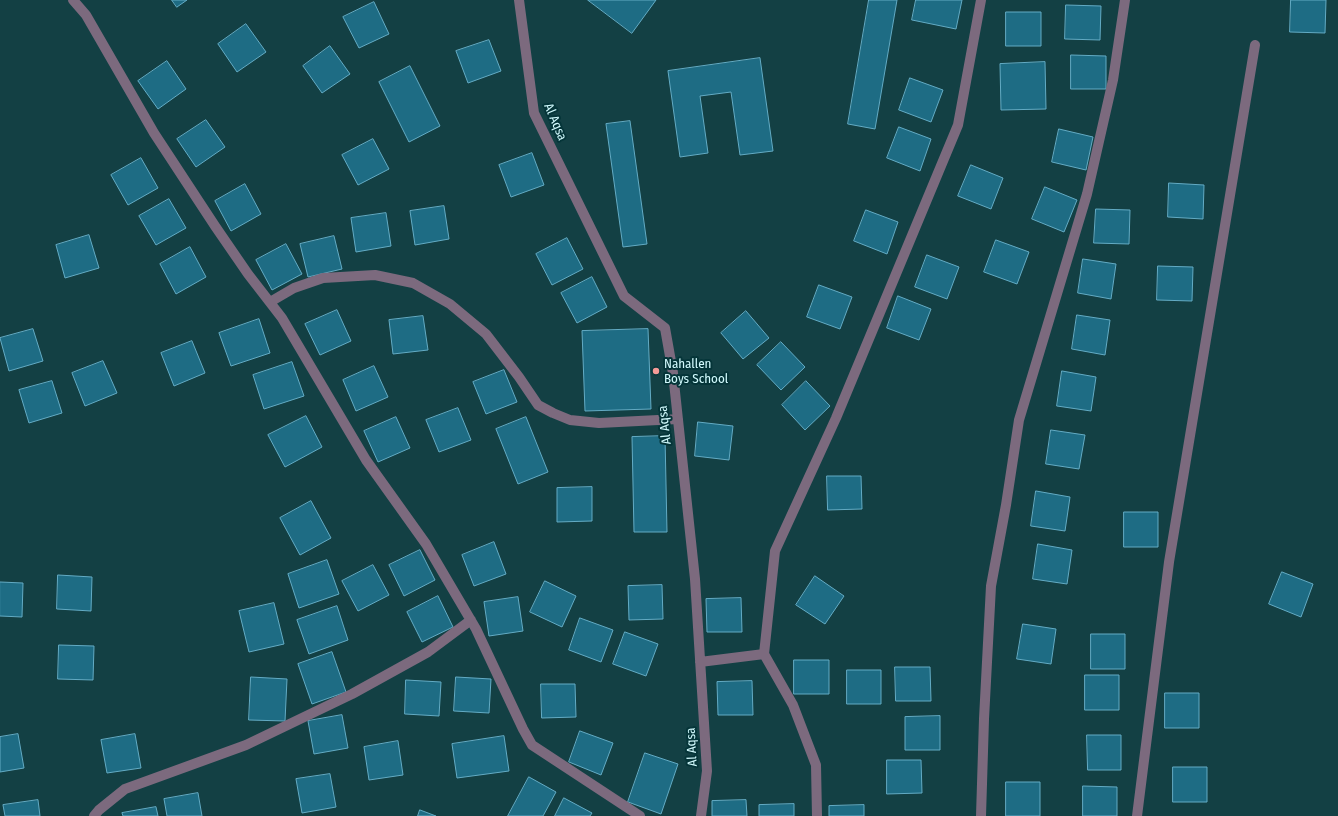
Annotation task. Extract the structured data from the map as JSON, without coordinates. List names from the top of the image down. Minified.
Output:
{"streets":{"street":["Al Aqsa"]},"places":["Nahallen Boys School"]}
